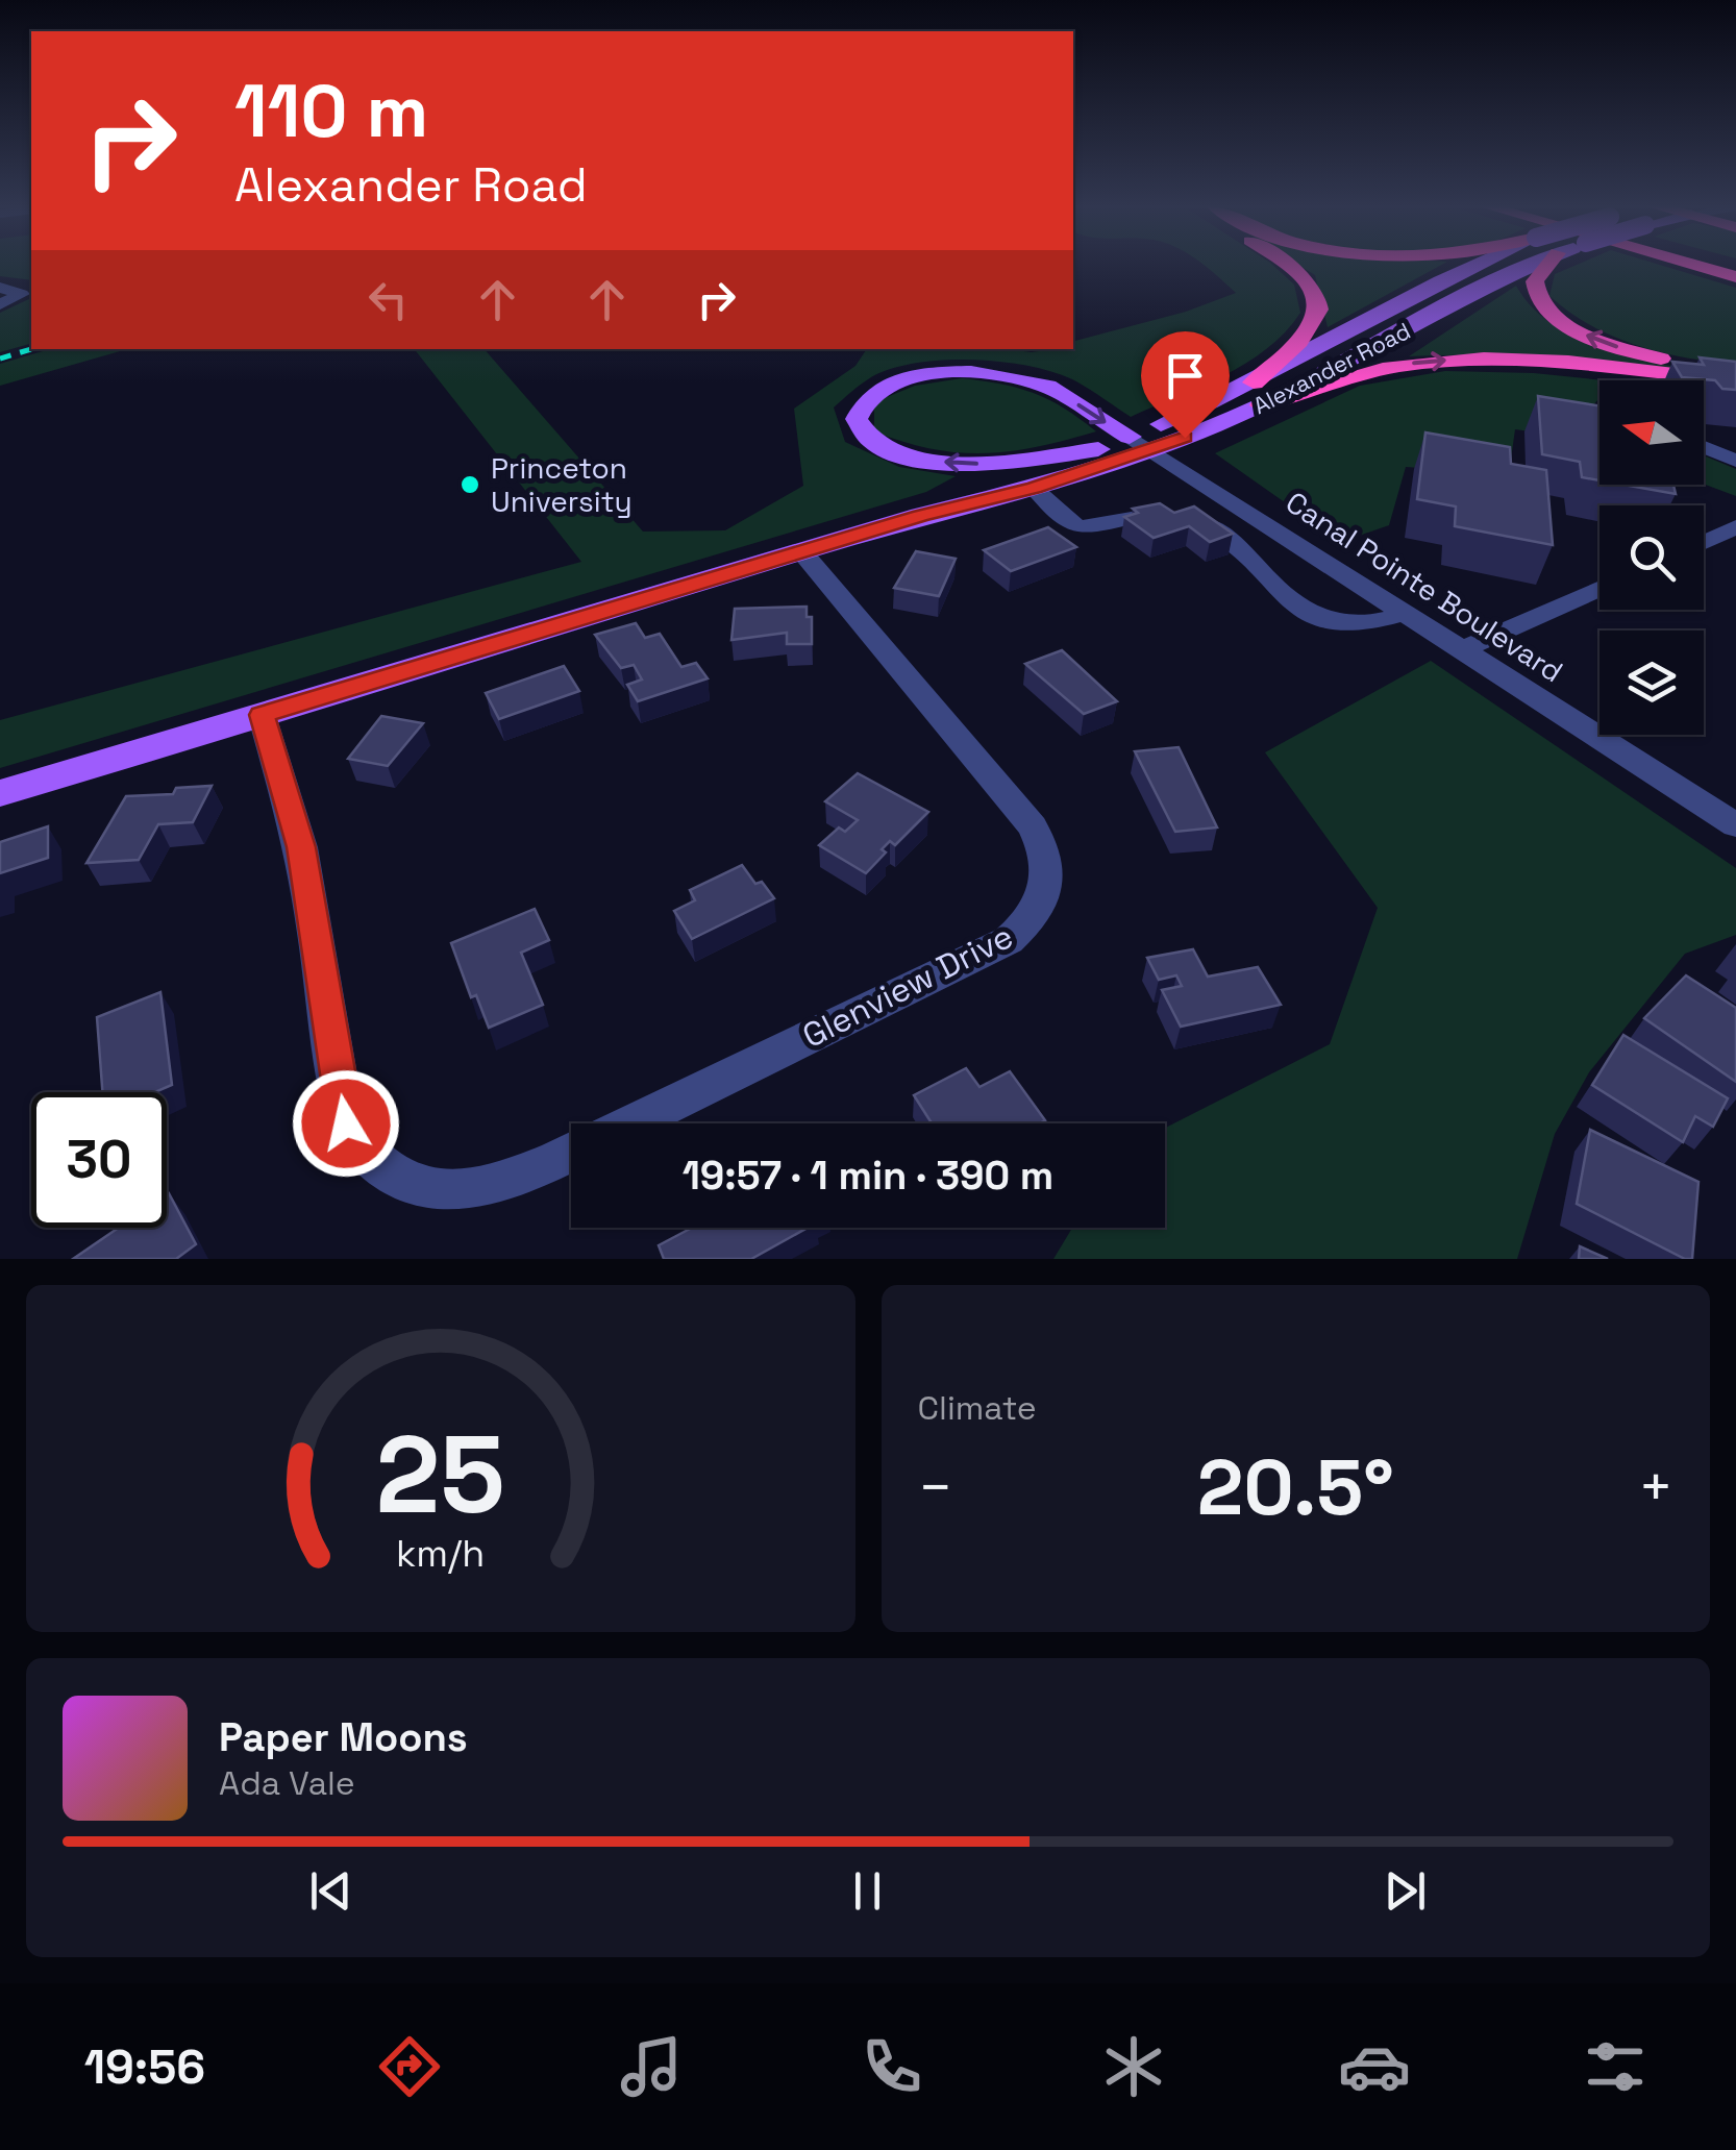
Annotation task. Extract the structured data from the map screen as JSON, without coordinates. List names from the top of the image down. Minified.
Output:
{"streets":{"main road":["Alexander Road"],"street":["Canal Pointe Boulevard","Glenview Drive"]},"crossings":[["Alexander Road","Canal Pointe Boulevard"],["Alexander Road","Glenview Drive"]],"places":["Princeton University"],"north":"left","page":{"turn":["110 m","Alexander Road"],"limit":"30","trip":"19:57 · 1 min · 390 m","tile":"Climate","heat":["−","20.5°","+"],"song":["Paper Moons","Ada Vale"],"tabs":"19:56","gauge":["25","km/h"]}}
